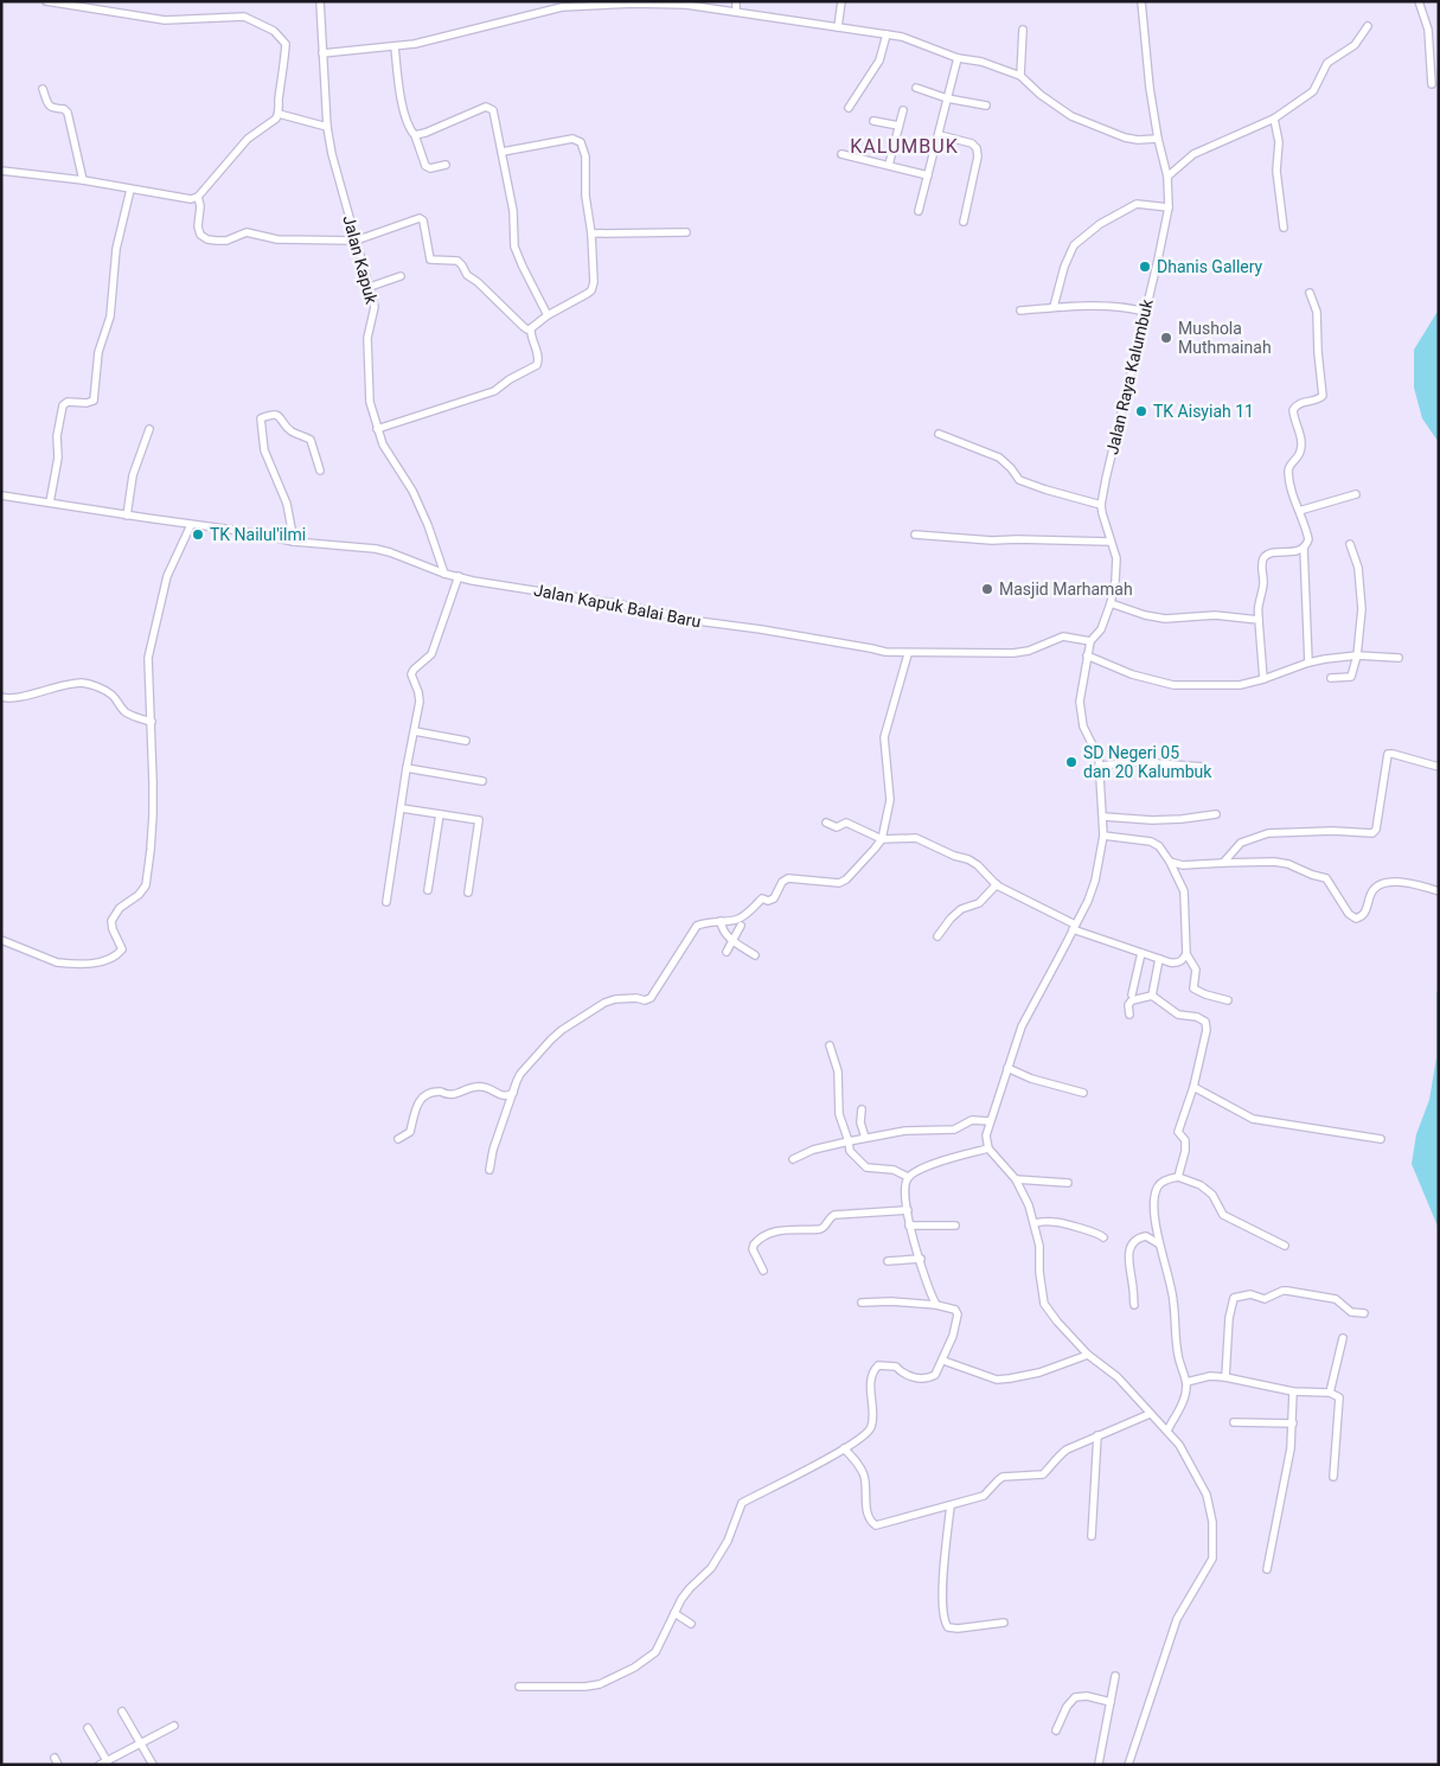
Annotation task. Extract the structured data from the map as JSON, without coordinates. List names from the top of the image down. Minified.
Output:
{"streets":{"street":["Jalan Kapuk","Jalan Raya Kalumbuk","Jalan Kapuk Balai Baru"]},"crossings":[["Jalan Kapuk","Jalan Kapuk Balai Baru"],["Jalan Raya Kalumbuk","Jalan Kapuk Balai Baru"]],"districts":["KALUMBUK"],"places":["Dhanis Gallery","Mushola Muthmainah","TK Aisyiah 11","TK Nailul'ilmi","Masjid Marhamah","SD Negeri 05 dan 20 Kalumbuk"]}
